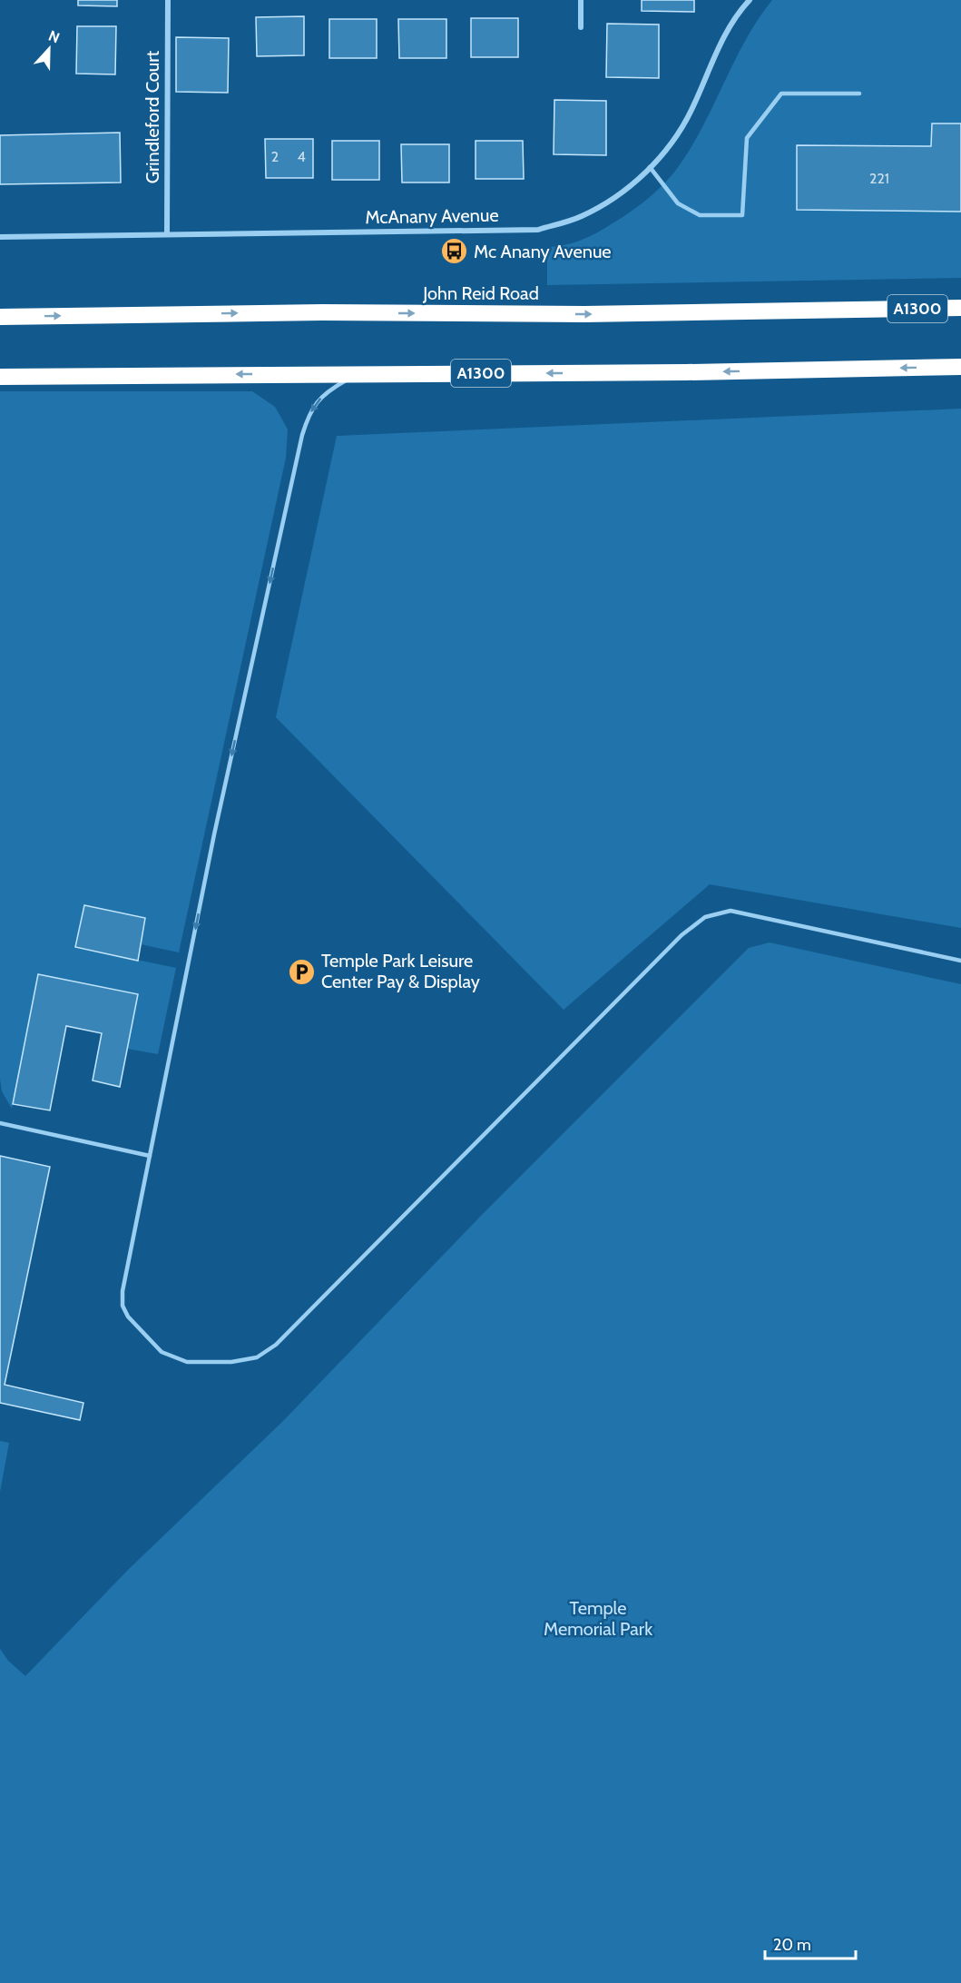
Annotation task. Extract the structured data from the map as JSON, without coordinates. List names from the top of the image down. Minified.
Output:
{"streets":{"highway":["John Reid Road","A1300"],"street":["Grindleford Court","McAnany Avenue"]},"crossings":[["Grindleford Court","McAnany Avenue"]],"parks":["Temple Memorial Park"],"places":{"bus stop":["Mc Anany Avenue"],"parking":["Temple Park Leisure Center Pay & Display"]},"house_numbers":["2","4","221"],"scale_bar":"20 m","north":"top"}
